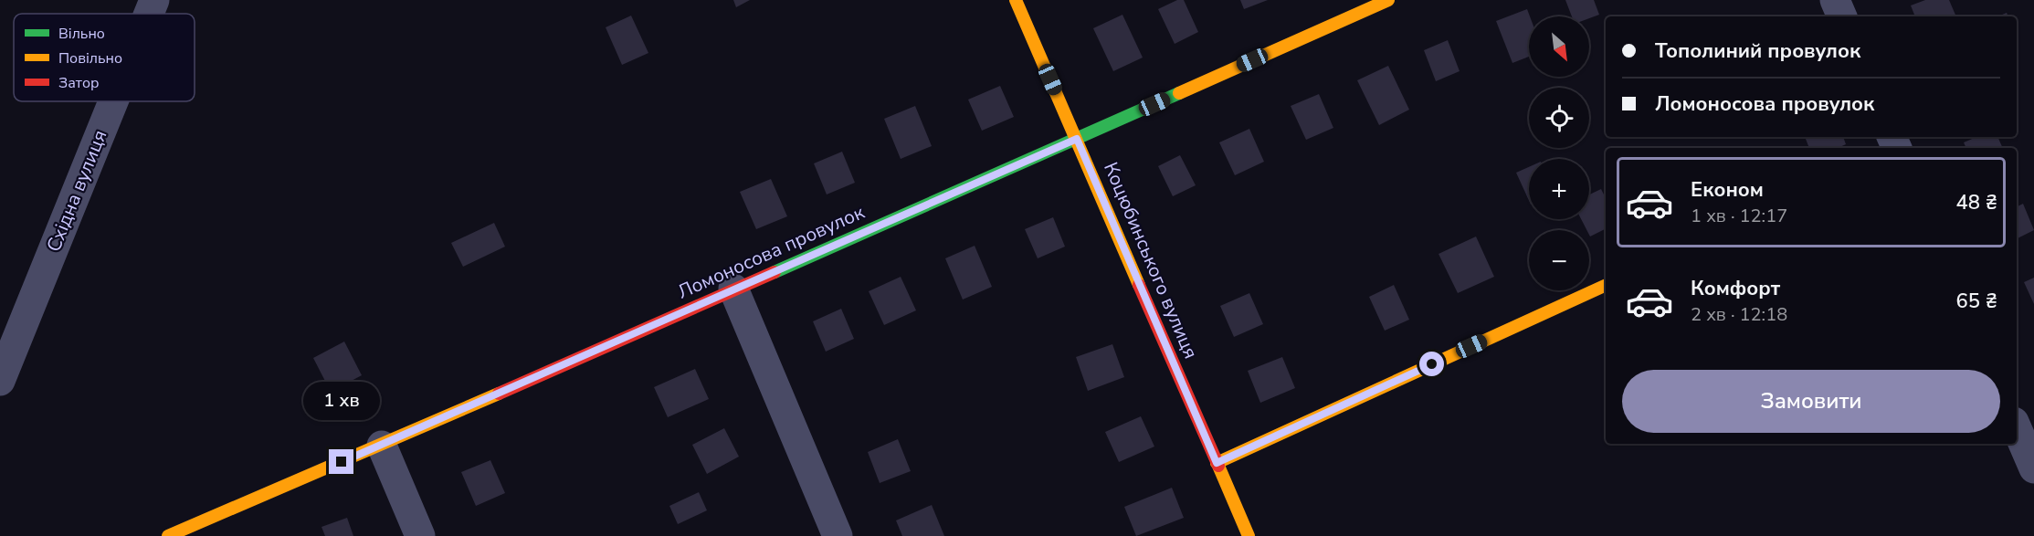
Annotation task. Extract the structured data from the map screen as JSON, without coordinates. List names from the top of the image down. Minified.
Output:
{"streets":{"street":["Східна вулиця","Ломоносова провулок","Коцюбинського вулиця"]},"crossings":[["Ломоносова провулок","Коцюбинського вулиця"]],"legend":["Вільно","Повільно","Затор"],"north":"bottom right","page":{"map_buttons":["+","−"],"banner":["Тополиний провулок","Ломоносова провулок"],"list":[{"name":"Економ","note":"1 хв · 12:17","value":"48 ₴"},{"name":"Комфорт","note":"2 хв · 12:18","value":"65 ₴"}],"buttons":"Замовити","bubble":"1 хв"}}
